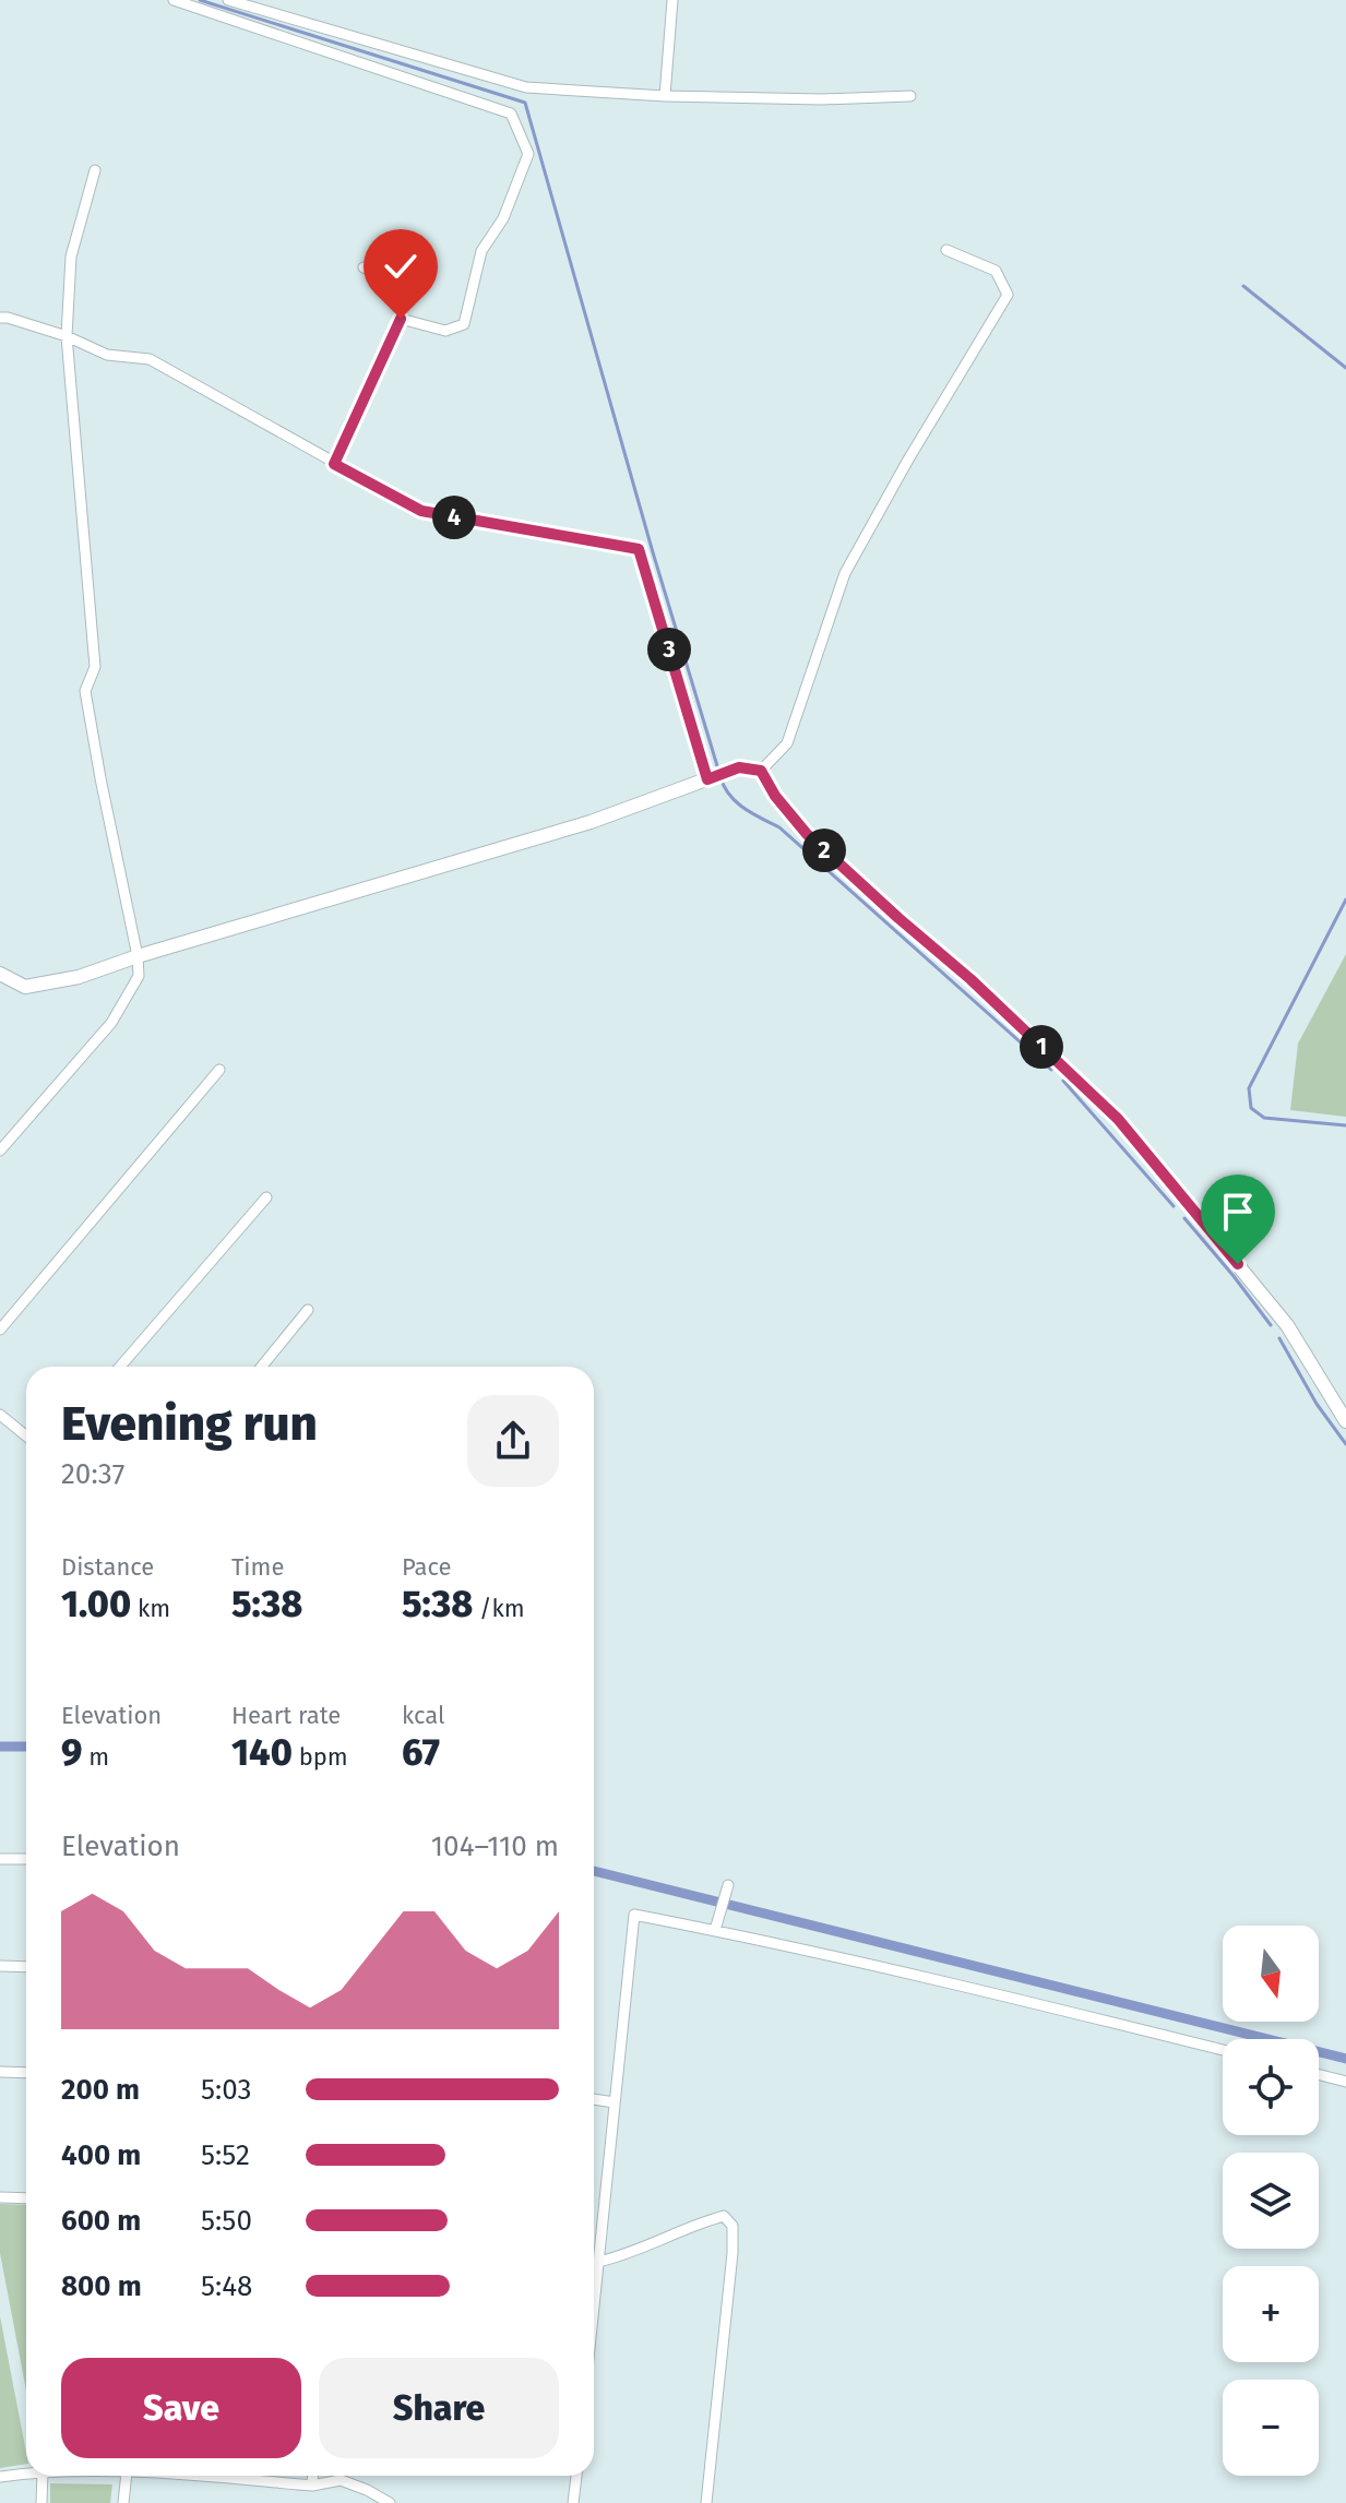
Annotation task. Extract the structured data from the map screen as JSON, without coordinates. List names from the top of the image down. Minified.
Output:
{"north":"bottom","page":{"pins":["4","3","2","1"],"heading":["Evening run","20:37"],"stats":[["Distance","1.00 km"],["Time","5:38"],["Pace","5:38 /km"],["Elevation","9 m"],["Heart rate","140 bpm"],["kcal","67"]],"chart":["Elevation","104–110 m"],"map_buttons":["+","−"],"list":[{"name":"200 m","note":"5:03"},{"name":"400 m","note":"5:52"},{"name":"600 m","note":"5:50"},{"name":"800 m","note":"5:48"}],"buttons":["Save","Share"]}}
